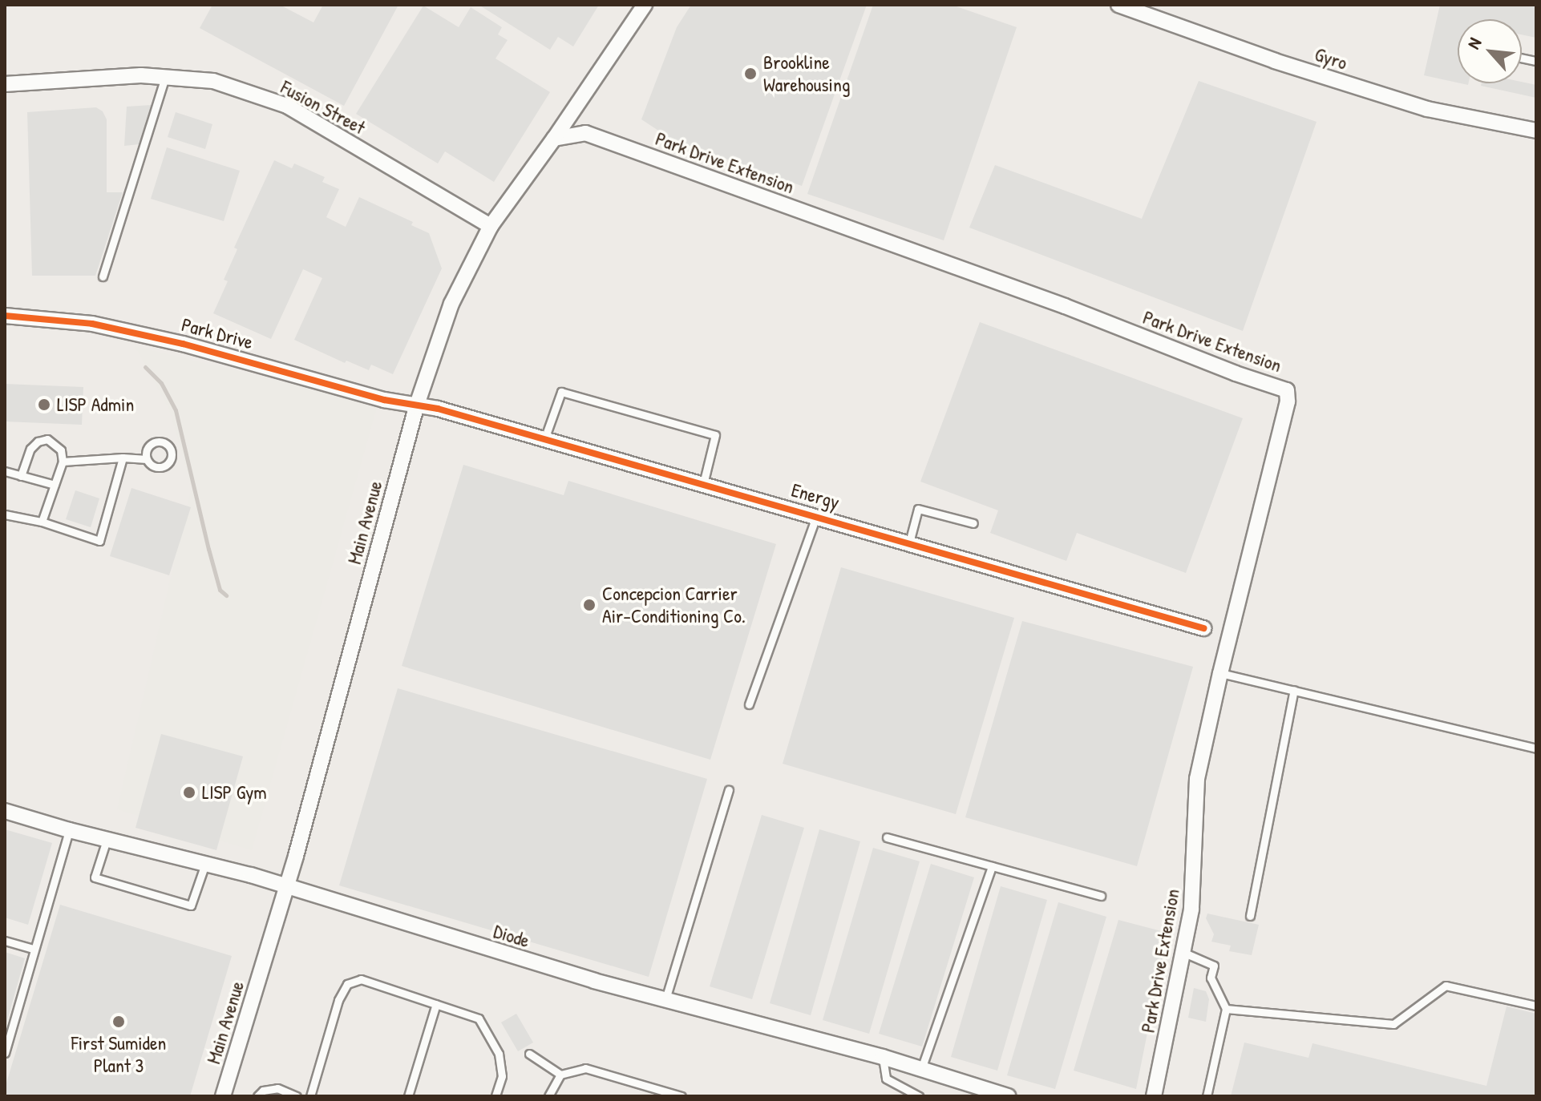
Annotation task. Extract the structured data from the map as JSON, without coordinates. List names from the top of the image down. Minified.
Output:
{"streets":{"street":["Gyro","Fusion Street","Park Drive Extension","Park Drive","Energy","Main Avenue","Diode"]},"crossings":[["Fusion Street","Main Avenue"],["Park Drive Extension","Main Avenue"],["Park Drive","Energy"],["Park Drive","Main Avenue"],["Energy","Main Avenue"],["Main Avenue","Diode"]],"places":["Brookline Warehousing","LISP Admin","Concepcion Carrier Air-Conditioning Co.","LISP Gym","First Sumiden Plant 3"],"north":"top left"}
